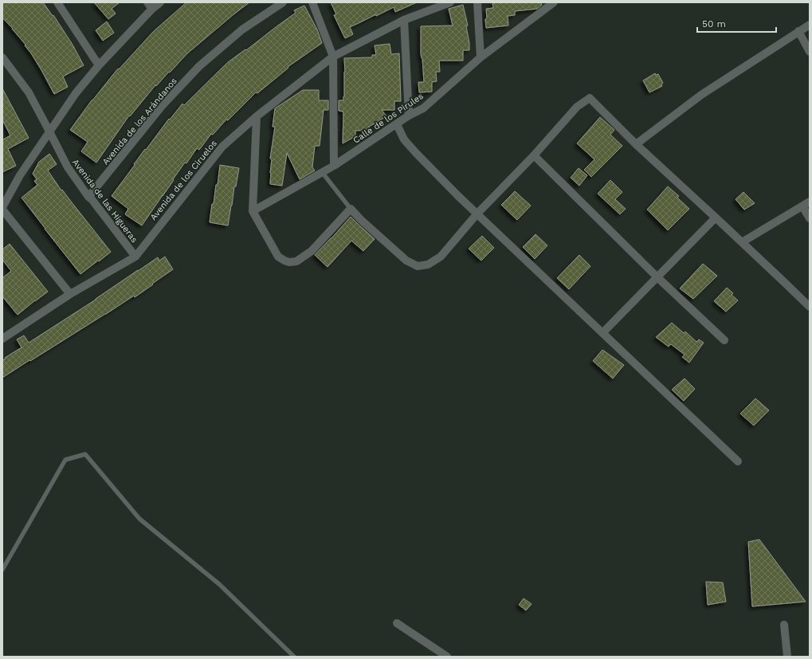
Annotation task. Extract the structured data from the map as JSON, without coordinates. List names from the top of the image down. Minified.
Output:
{"streets":{"street":["Calle de los Pirules","Avenida de los Arándanos","Avenida de los Ciruelos","Avenida de las Higueras"]},"crossings":[["Avenida de los Arándanos","Avenida de las Higueras"],["Avenida de los Ciruelos","Avenida de las Higueras"]],"scale_bar":"50 m"}
